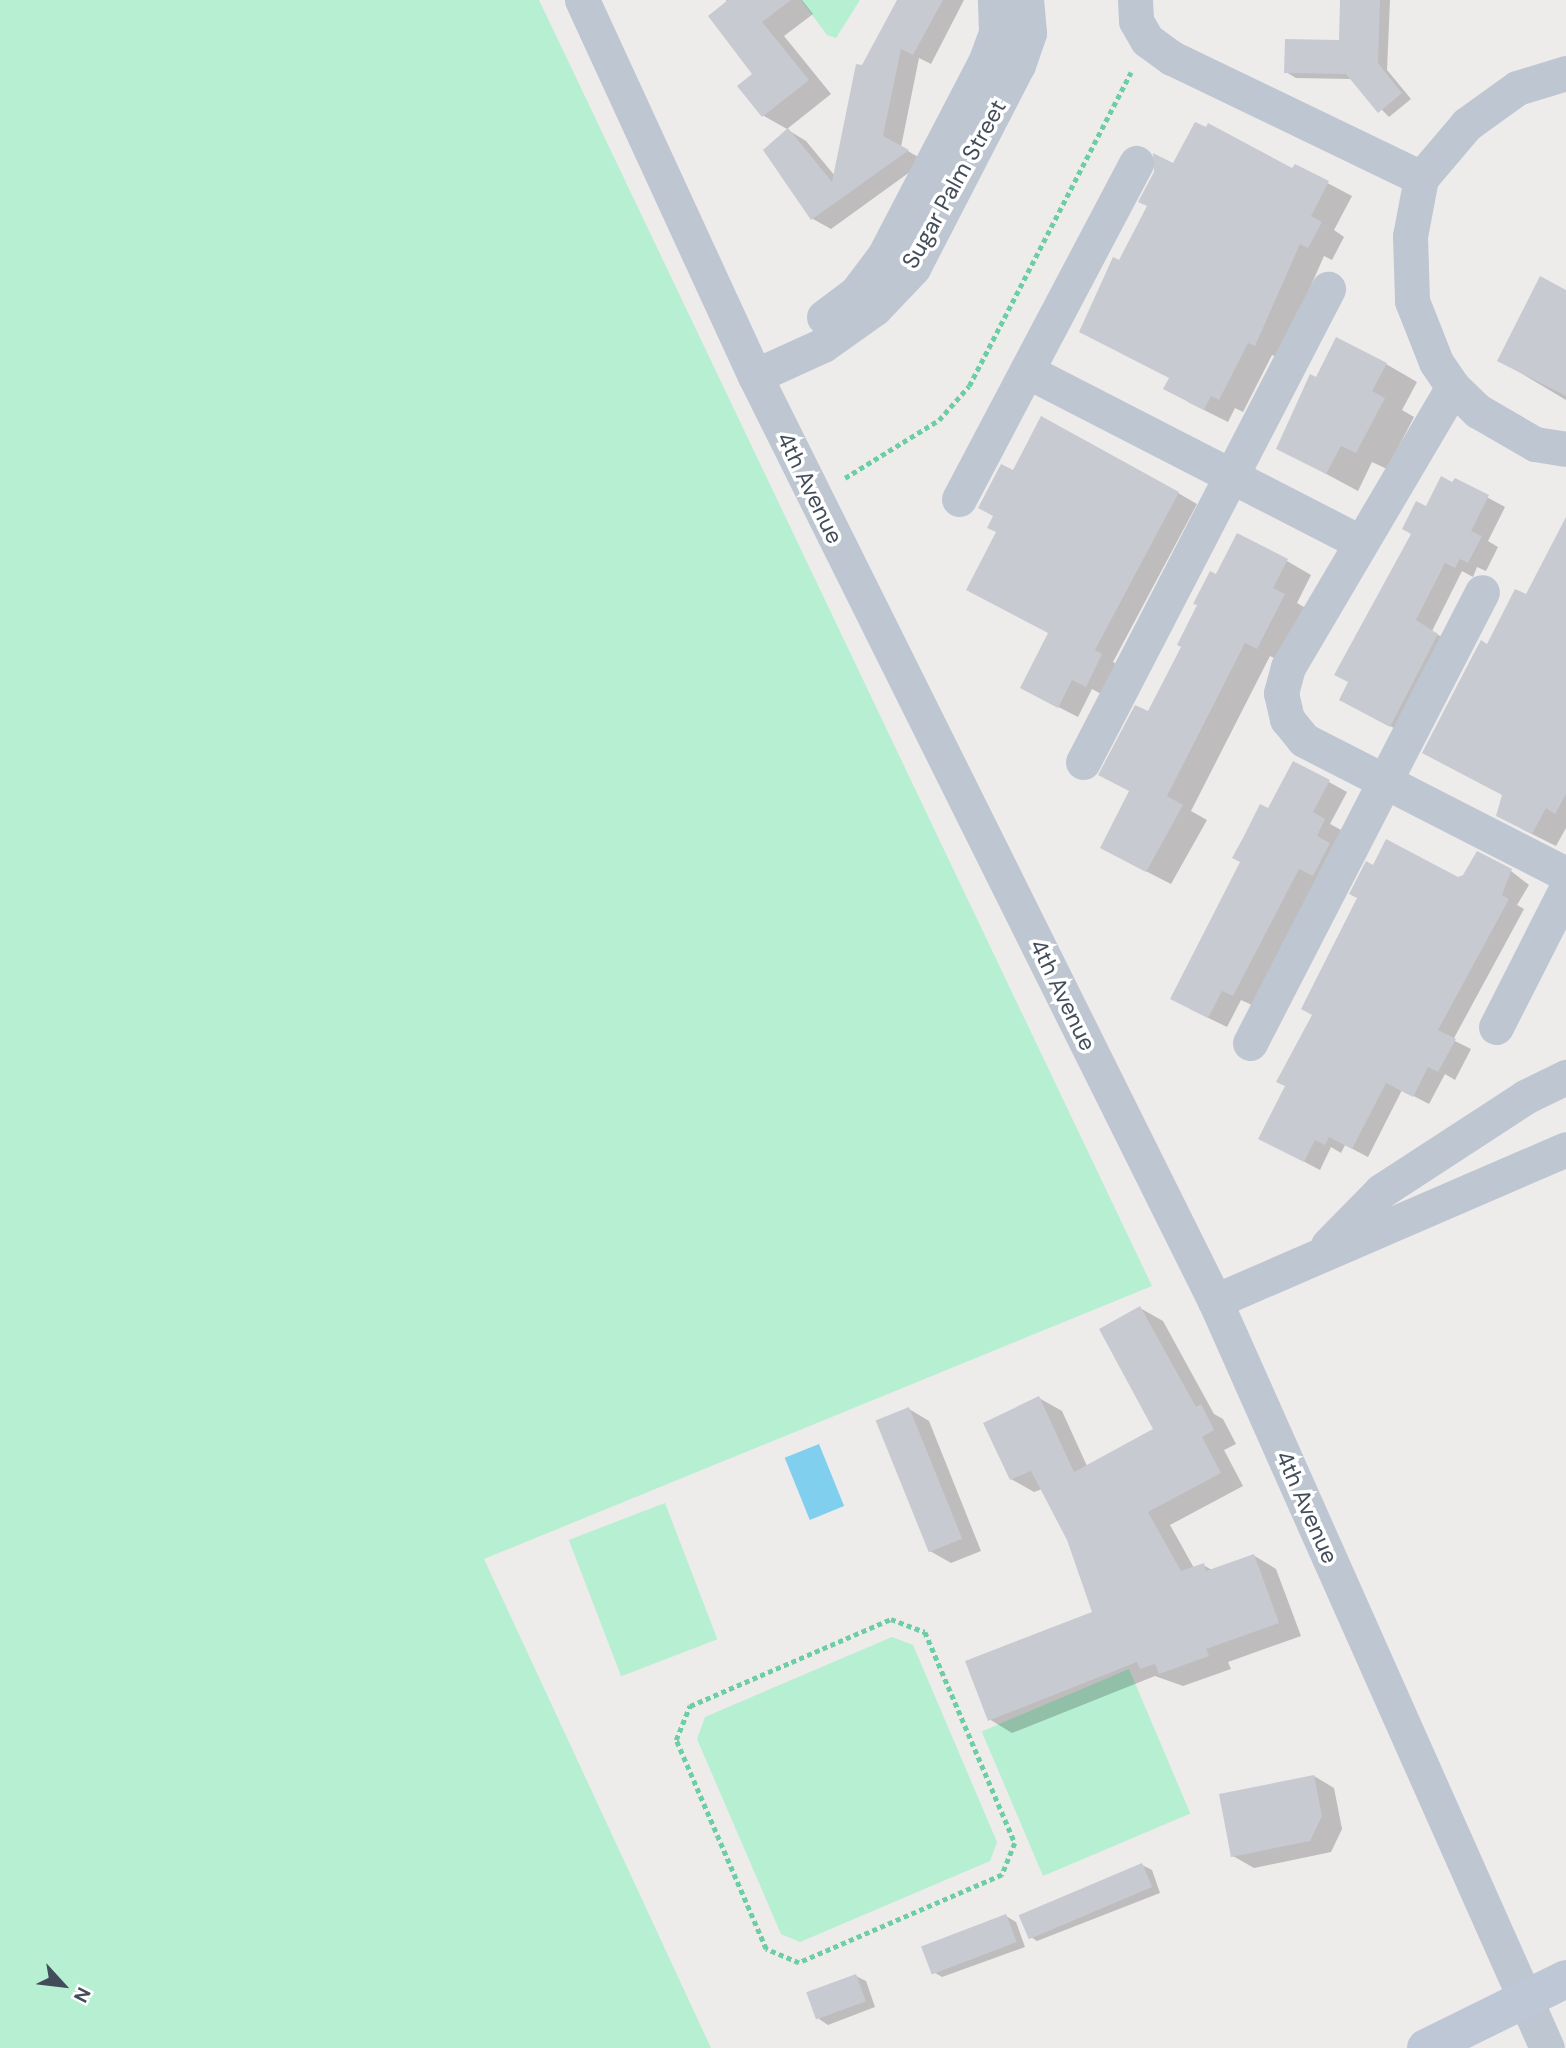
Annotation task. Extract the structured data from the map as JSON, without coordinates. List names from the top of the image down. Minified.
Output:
{"streets":{"street":["Sugar Palm Street","4th Avenue"]},"crossings":[["Sugar Palm Street","4th Avenue"]],"north":"bottom right"}
